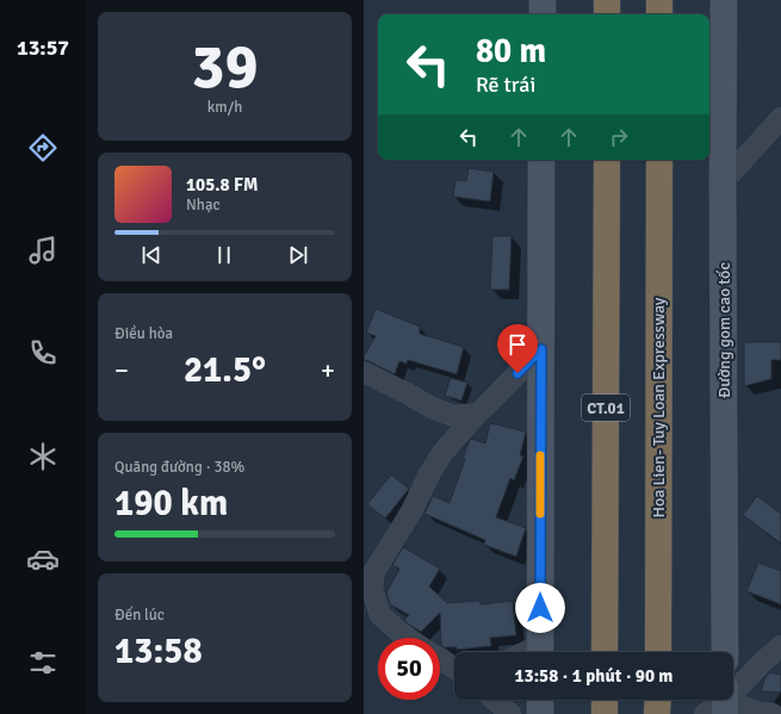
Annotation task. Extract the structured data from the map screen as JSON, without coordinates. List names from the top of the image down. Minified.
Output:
{"streets":{"highway":["CT.01","Hoa Lien- Tuy Loan Expressway"],"main road":["Đường gom cao tốc"]},"page":{"tabs":"13:57","tile":[["39","km/h"],"Điều hòa",["Quãng đường · 38%","190 km"],["Đến lúc","13:58"]],"turn":["80 m","Rẽ trái"],"song":["105.8 FM","Nhạc"],"heat":["−","21.5°","+"],"limit":"50","trip":"13:58 · 1 phút · 90 m"}}
